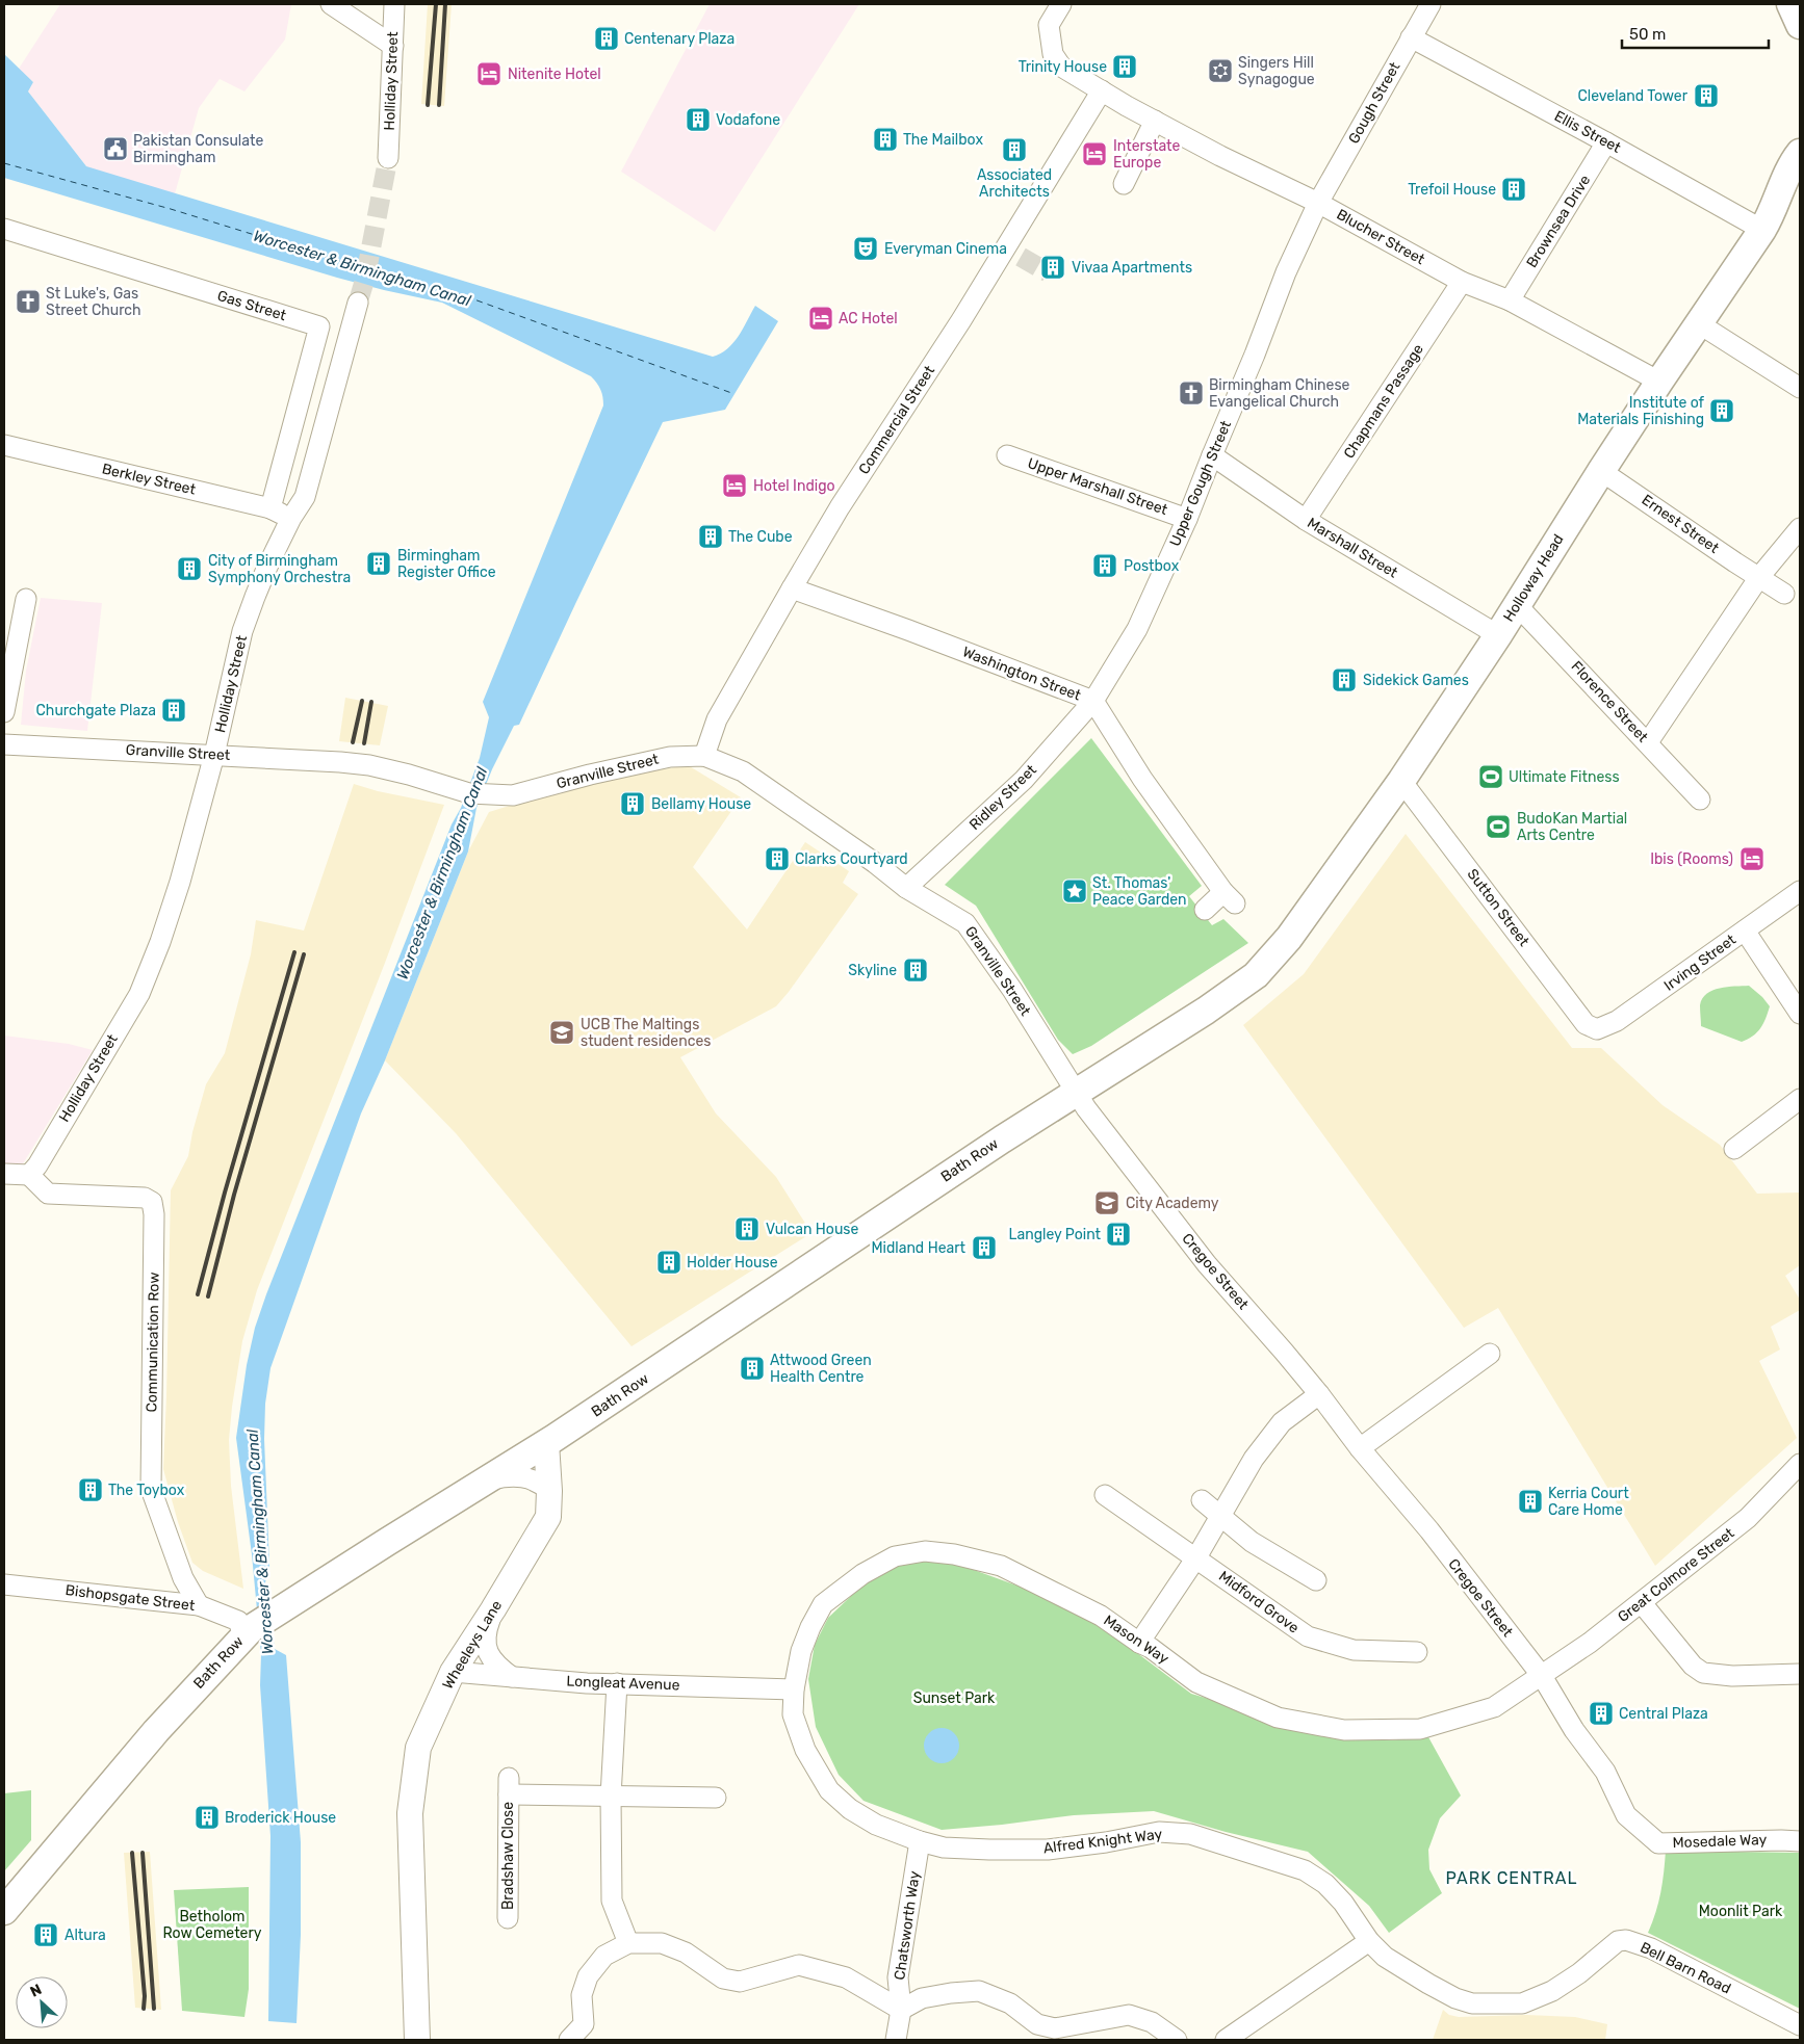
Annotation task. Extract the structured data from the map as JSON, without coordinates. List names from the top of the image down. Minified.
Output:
{"streets":{"main road":["Holloway Head","Bath Row"],"street":["Holliday Street","Gough Street","Ellis Street","Brownsea Drive","Blucher Street","Gas Street","Chapmans Passage","Commercial Street","Berkley Street","Upper Gough Street","Upper Marshall Street","Ernest Street","Marshall Street","Washington Street","Florence Street","Granville Street","Ridley Street","Sutton Street","Irving Street","Cregoe Street","Communication Row","Great Colmore Street","Bishopsgate Street","Midford Grove","Mason Way","Wheeleys Lane","Longleat Avenue","Alfred Knight Way","Mosedale Way","Bradshaw Close","Chatsworth Way","Bell Barn Road"]},"crossings":[["Holliday Street","Berkley Street"],["Holliday Street","Granville Street"],["Holliday Street","Communication Row"],["Gough Street","Ellis Street"],["Gough Street","Blucher Street"],["Gough Street","Upper Gough Street"],["Ellis Street","Brownsea Drive"],["Ellis Street","Holloway Head"],["Brownsea Drive","Blucher Street"],["Blucher Street","Chapmans Passage"],["Blucher Street","Commercial Street"],["Blucher Street","Upper Gough Street"],["Blucher Street","Holloway Head"],["Gas Street","Berkley Street"],["Chapmans Passage","Marshall Street"],["Commercial Street","Washington Street"],["Commercial Street","Granville Street"],["Upper Gough Street","Upper Marshall Street"],["Upper Gough Street","Marshall Street"],["Upper Gough Street","Washington Street"],["Upper Gough Street","Ridley Street"],["Ernest Street","Holloway Head"],["Marshall Street","Holloway Head"],["Holloway Head","Florence Street"],["Holloway Head","Sutton Street"],["Holloway Head","Bath Row"],["Washington Street","Ridley Street"],["Granville Street","Ridley Street"],["Granville Street","Bath Row"],["Granville Street","Cregoe Street"],["Sutton Street","Irving Street"],["Bath Row","Cregoe Street"],["Bath Row","Bishopsgate Street"],["Bath Row","Wheeleys Lane"],["Cregoe Street","Great Colmore Street"],["Cregoe Street","Mason Way"],["Cregoe Street","Mosedale Way"],["Communication Row","Bishopsgate Street"],["Great Colmore Street","Mason Way"],["Great Colmore Street","Mosedale Way"],["Mason Way","Longleat Avenue"],["Mason Way","Alfred Knight Way"],["Mason Way","Mosedale Way"],["Wheeleys Lane","Longleat Avenue"],["Longleat Avenue","Alfred Knight Way"],["Alfred Knight Way","Chatsworth Way"],["Alfred Knight Way","Bell Barn Road"]],"districts":["PARK CENTRAL"],"water":["Worcester & Birmingham Canal"],"parks":["Sunset Park","Moonlit Park","Betholom Row Cemetery"],"places":{"building":["Centenary Plaza","Trinity House","Cleveland Tower","Vodafone","The Mailbox","Associated Architects","Trefoil House","Vivaa Apartments","Institute of Materials Finishing","The Cube","Birmingham Register Office","Postbox","City of Birmingham Symphony Orchestra","Sidekick Games","Churchgate Plaza","Bellamy House","Clarks Courtyard","Skyline","Vulcan House","Langley Point","Midland Heart","Holder House","Attwood Green Health Centre","The Toybox","Kerria Court Care Home","Central Plaza","Broderick House","Altura"],"synagogue":["Singers Hill Synagogue"],"hotel":["Nitenite Hotel","Interstate Europe","AC Hotel","Hotel Indigo","Ibis (Rooms)"],"public building":["Pakistan Consulate Birmingham"],"theatre":["Everyman Cinema"],"church":["St Luke's, Gas Street Church","Birmingham Chinese Evangelical Church"],"sports":["Ultimate Fitness","BudoKan Martial Arts Centre"],"place":["St. Thomas' Peace Garden"],"school or university":["UCB The Maltings student residences","City Academy"]},"scale_bar":"50 m","north":"top left"}
